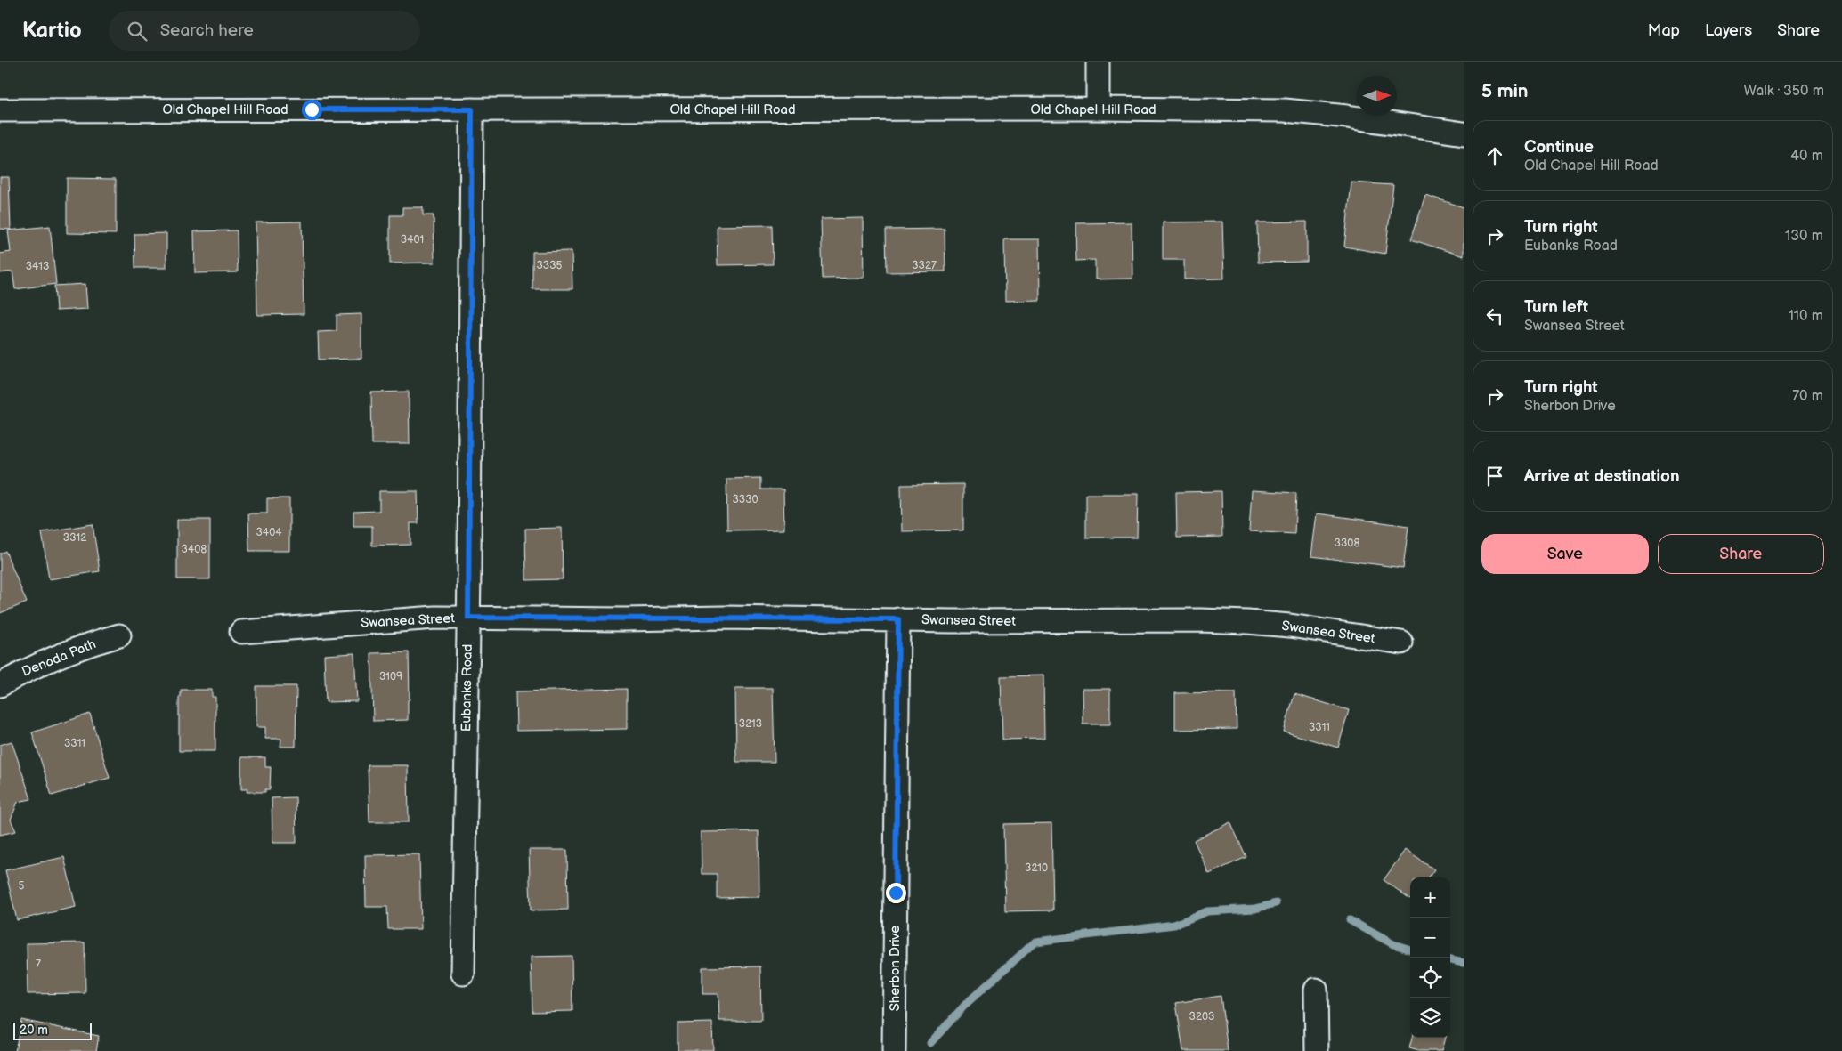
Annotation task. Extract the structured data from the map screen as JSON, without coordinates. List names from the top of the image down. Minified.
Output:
{"streets":{"street":["Old Chapel Hill Road","Swansea Street","Denada Path","Eubanks Road","Sherbon Drive"]},"crossings":[["Old Chapel Hill Road","Eubanks Road"],["Swansea Street","Eubanks Road"],["Swansea Street","Sherbon Drive"]],"house_numbers":["3401","3335","3327","3413","3330","3404","3312","3308","3408","3109","3213","3311","3311","3210","5","7","3203"],"scale_bar":"20 m","north":"right","page":{"header":"Kartio","search":"Search here","nav":["Map","Layers","Share"],"heading":["5 min","Walk · 350 m"],"list":[["Continue","Old Chapel Hill Road","40 m"],["Turn right","Eubanks Road","130 m"],["Turn left","Swansea Street","110 m"],["Turn right","Sherbon Drive","70 m"],"Arrive at destination"],"buttons":["Save","Share"],"map_buttons":["+","−"],"scale":"20 m"}}
